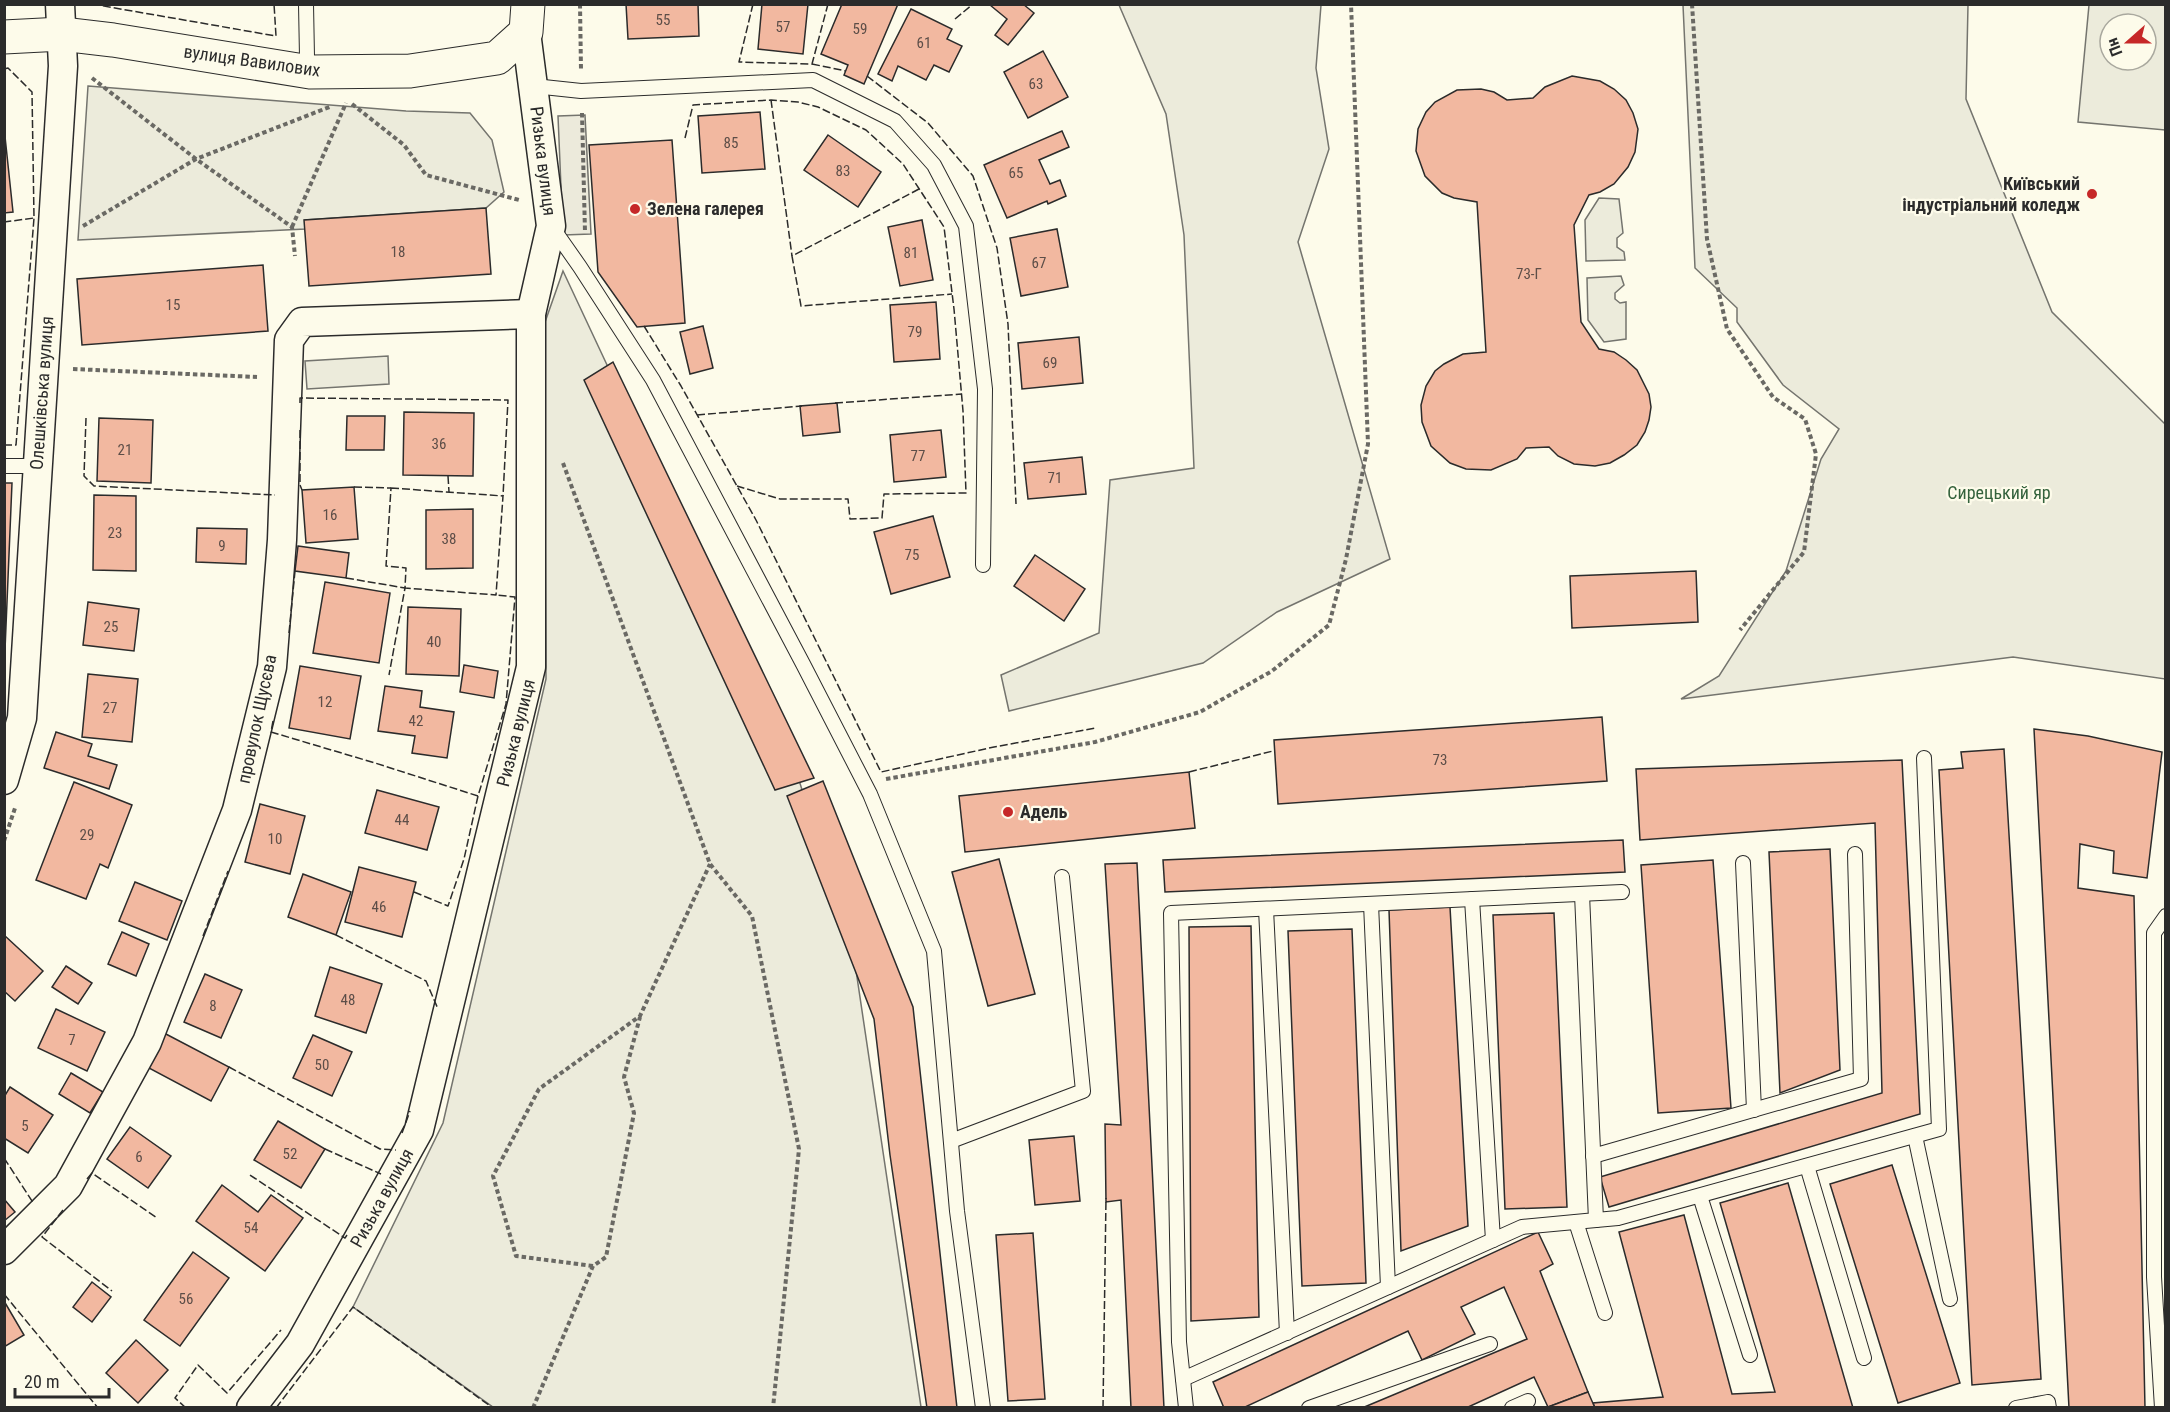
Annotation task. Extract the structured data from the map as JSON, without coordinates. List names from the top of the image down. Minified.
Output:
{"streets":{"street":["вулиця Вавилових","Ризька вулиця","Олешківська вулиця","провулок Щусєва"]},"crossings":[["вулиця Вавилових","Ризька вулиця"],["вулиця Вавилових","Олешківська вулиця"],["Ризька вулиця","провулок Щусєва"]],"parks":["Сирецький яр"],"places":["Київський індустріальний коледж","Зелена галерея","Адель"],"house_numbers":["55","57","59","61","63","85","83","65","18","81","67","73-Г","15","79","69","36","21","77","71","16","23","38","9","75","25","40","12","27","42","73","44","29","10","46","48","8","7","50","5","52","6","54","56"],"scale_bar":"20 m","north":"left"}
